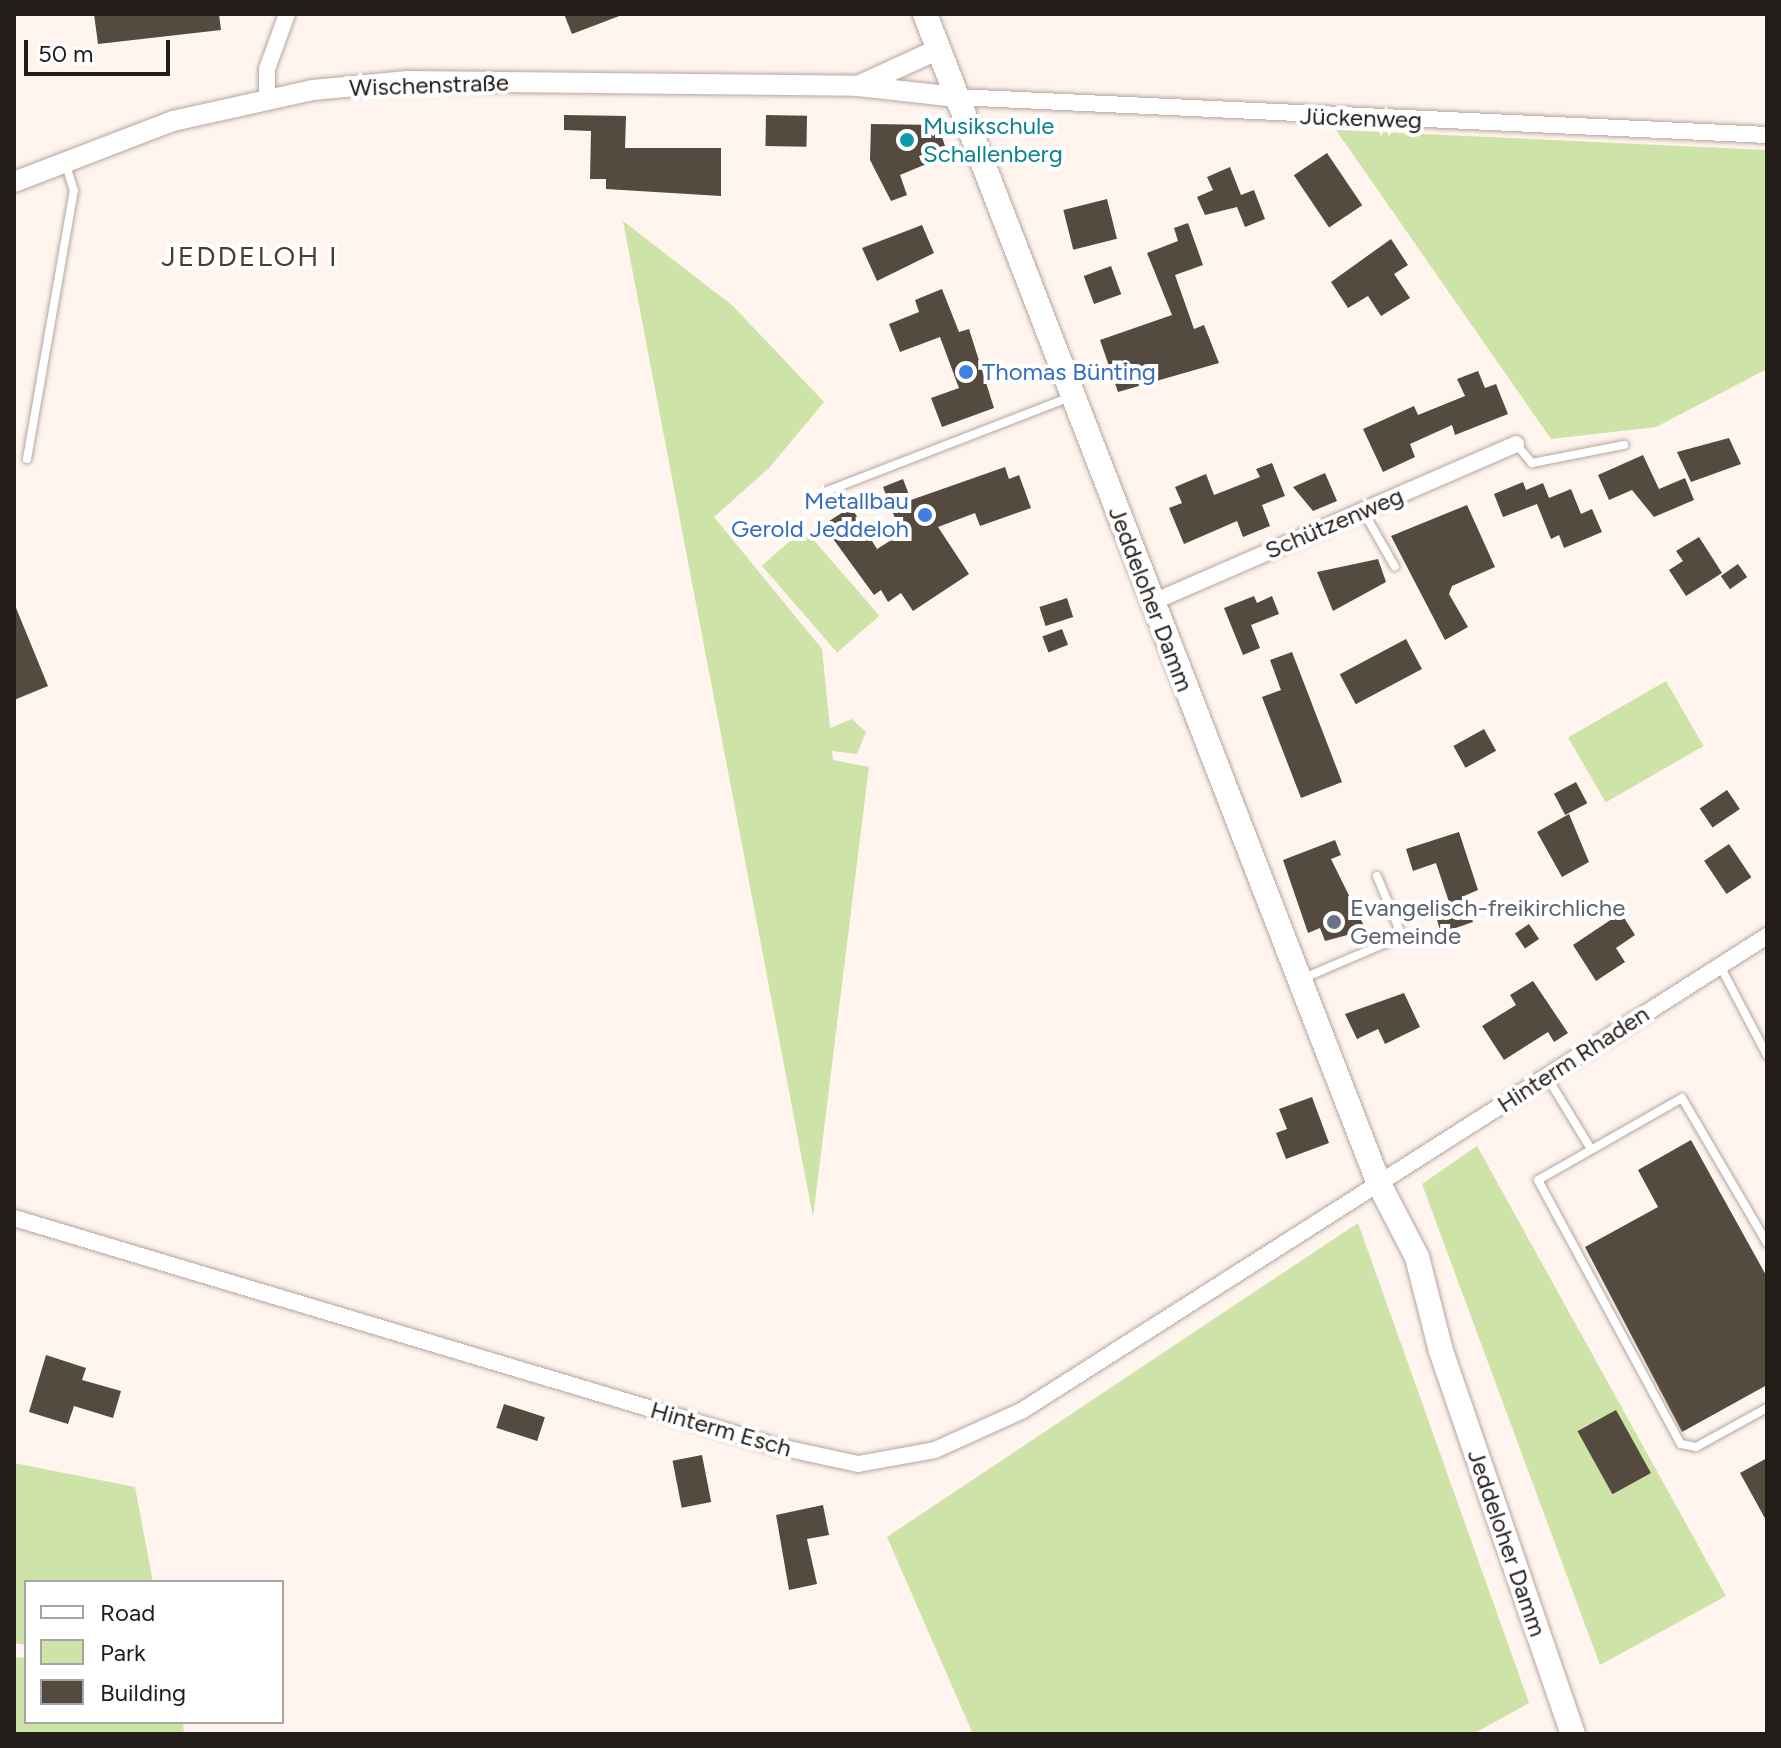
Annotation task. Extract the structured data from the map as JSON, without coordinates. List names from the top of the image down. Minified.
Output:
{"streets":{"main road":["Jeddeloher Damm"],"street":["Wischenstraße","Jückenweg","Schützenweg","Hinterm Rhaden","Hinterm Esch"]},"crossings":[["Wischenstraße","Jückenweg"],["Wischenstraße","Jeddeloher Damm"],["Jückenweg","Jeddeloher Damm"],["Schützenweg","Jeddeloher Damm"],["Jeddeloher Damm","Hinterm Rhaden"],["Jeddeloher Damm","Hinterm Esch"],["Hinterm Rhaden","Hinterm Esch"]],"districts":["JEDDELOH I"],"places":["Musikschule Schallenberg","Thomas Bünting","Metallbau Gerold Jeddeloh","Evangelisch-freikirchliche Gemeinde"],"legend":["Road","Park","Building"],"scale_bar":"50 m"}
